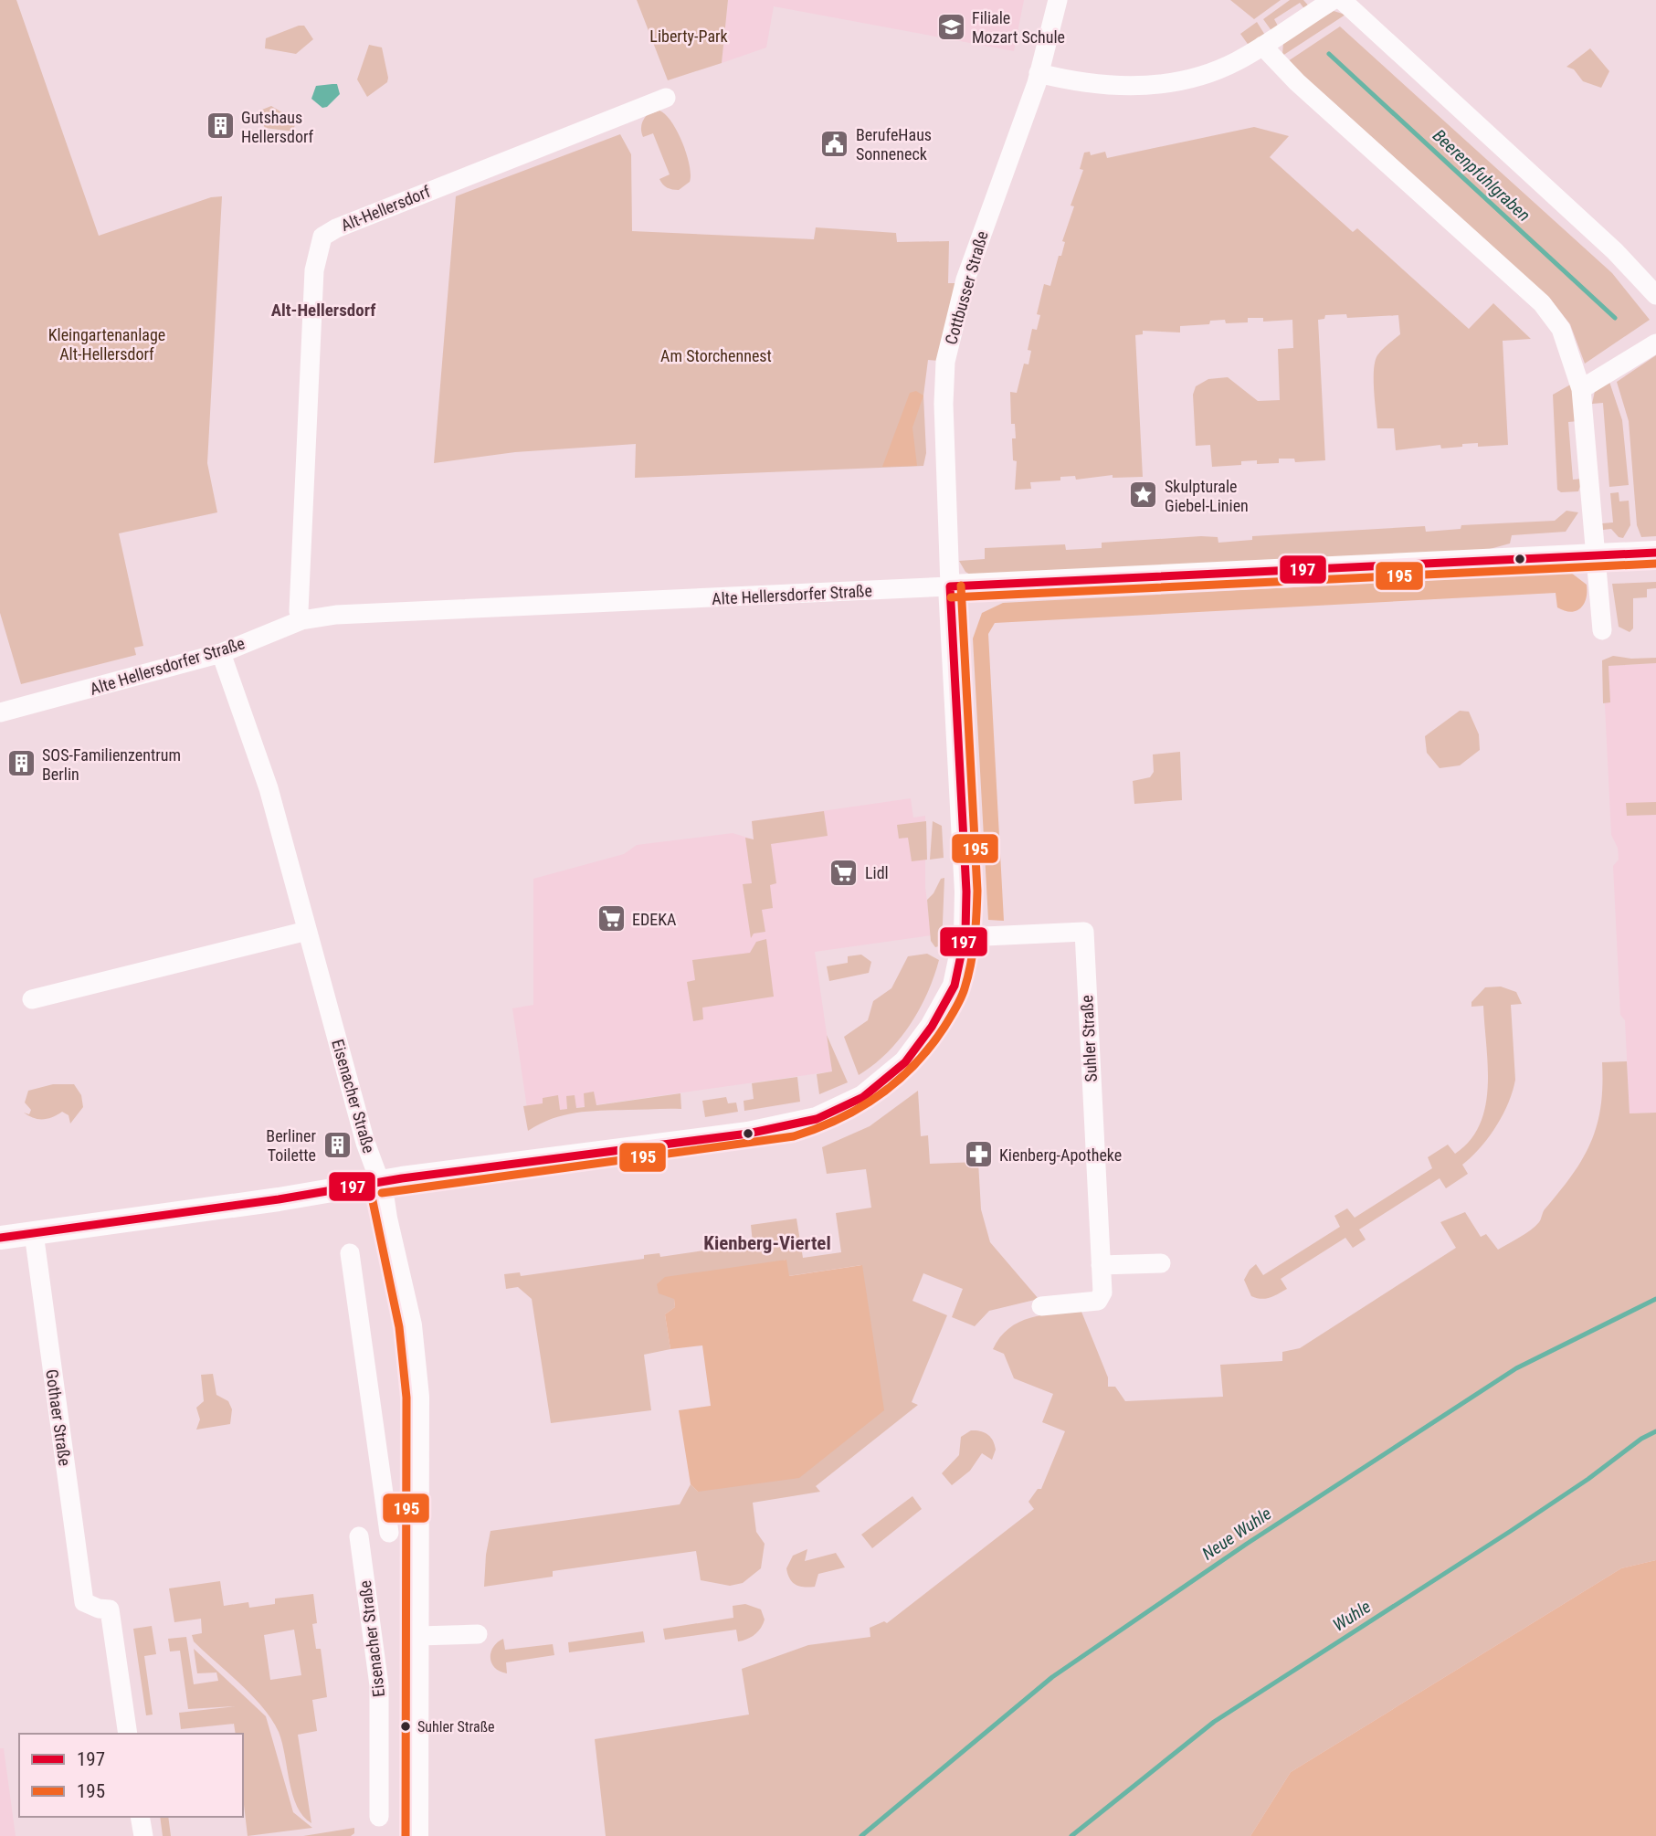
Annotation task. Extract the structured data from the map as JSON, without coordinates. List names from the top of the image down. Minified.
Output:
{"streets":{"street":["Alt-Hellersdorf","Cottbusser Straße","Alte Hellersdorfer Straße","Suhler Straße","Eisenacher Straße","Gothaer Straße"]},"crossings":[["Alt-Hellersdorf","Alte Hellersdorfer Straße"],["Cottbusser Straße","Alte Hellersdorfer Straße"],["Alte Hellersdorfer Straße","Eisenacher Straße"]],"districts":["Alt-Hellersdorf","Kienberg-Viertel"],"water":["Beerenpfuhlgraben","Neue Wuhle","Wuhle"],"parks":["Liberty-Park","Kleingartenanlage Alt-Hellersdorf","Am Storchennest"],"places":{"school or university":["Filiale Mozart Schule"],"building":["Gutshaus Hellersdorf","SOS-Familienzentrum Berlin","Berliner Toilette"],"public building":["BerufeHaus Sonneneck"],"place":["Skulpturale Giebel-Linien"],"supermarket":["Lidl","EDEKA"],"pharmacy":["Kienberg-Apotheke"],"other":["Suhler Straße"]},"lines":["transit line 197","transit line 195"],"legend":["197","195"]}
